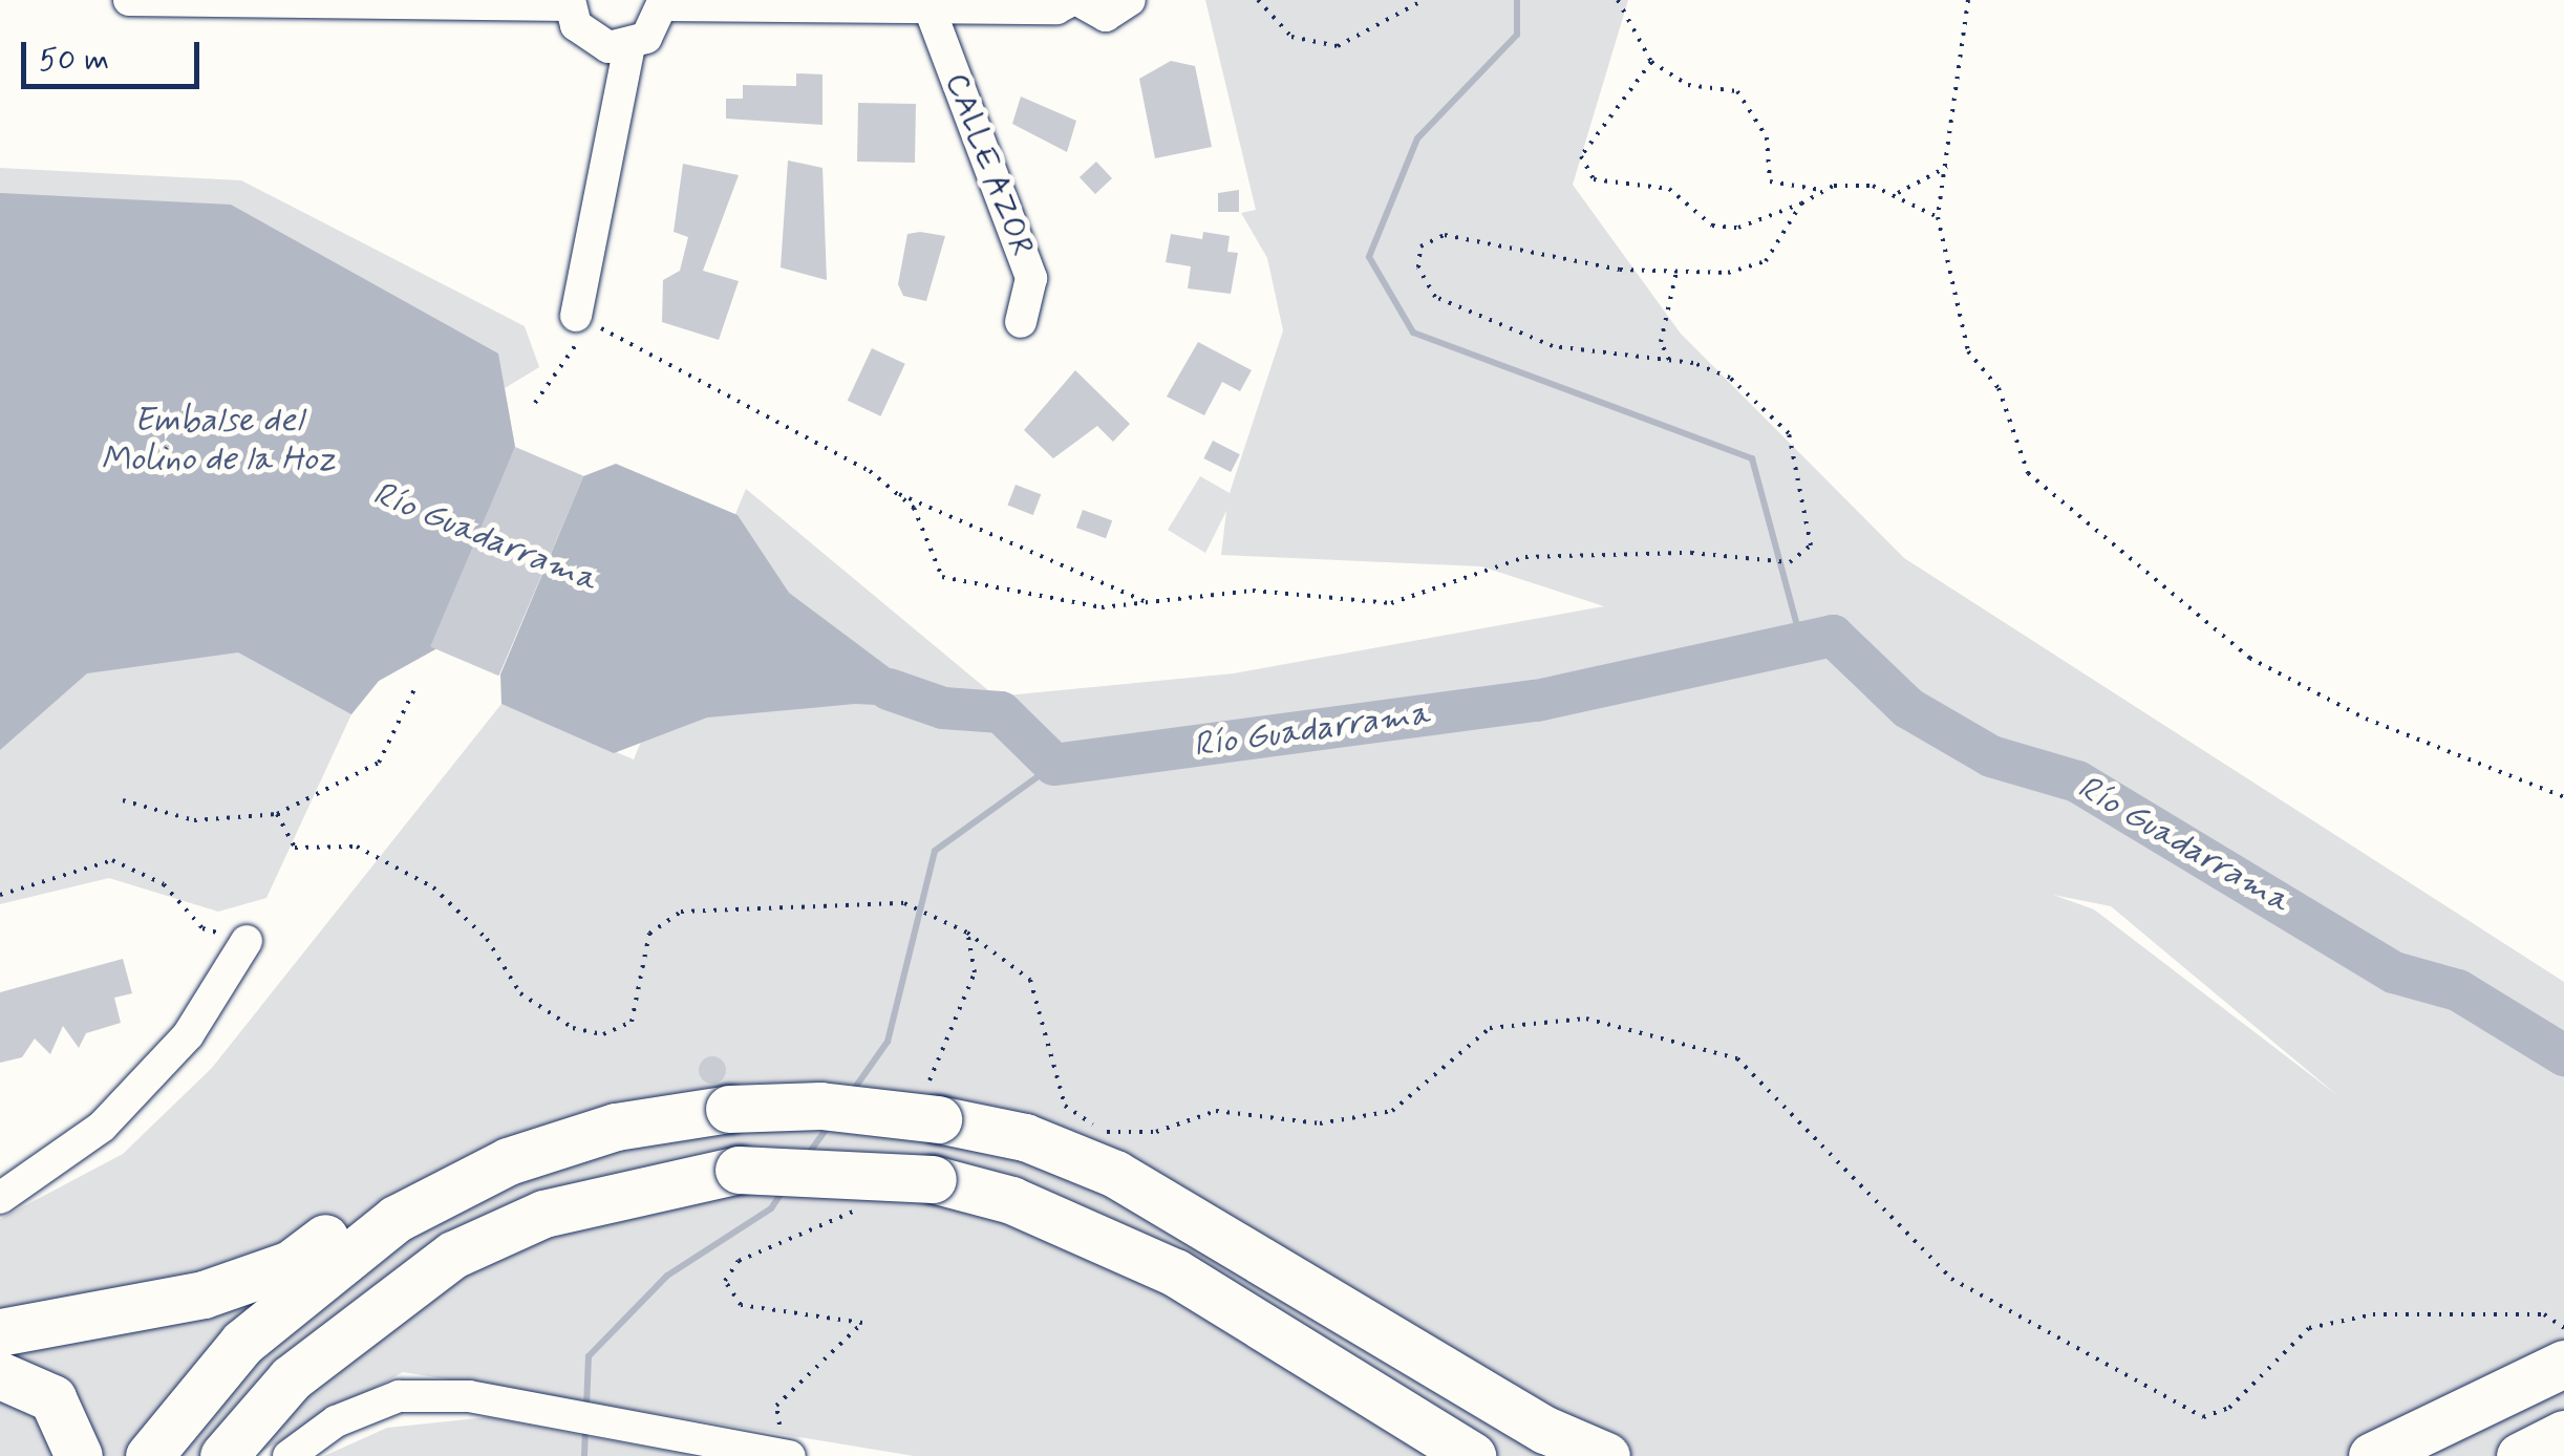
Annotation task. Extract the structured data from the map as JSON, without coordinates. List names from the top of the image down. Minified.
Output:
{"streets":{"street":["CALLE AZOR"]},"water":["Embalse del Molino de la Hoz","Río Guadarrama"],"scale_bar":"50 m"}
